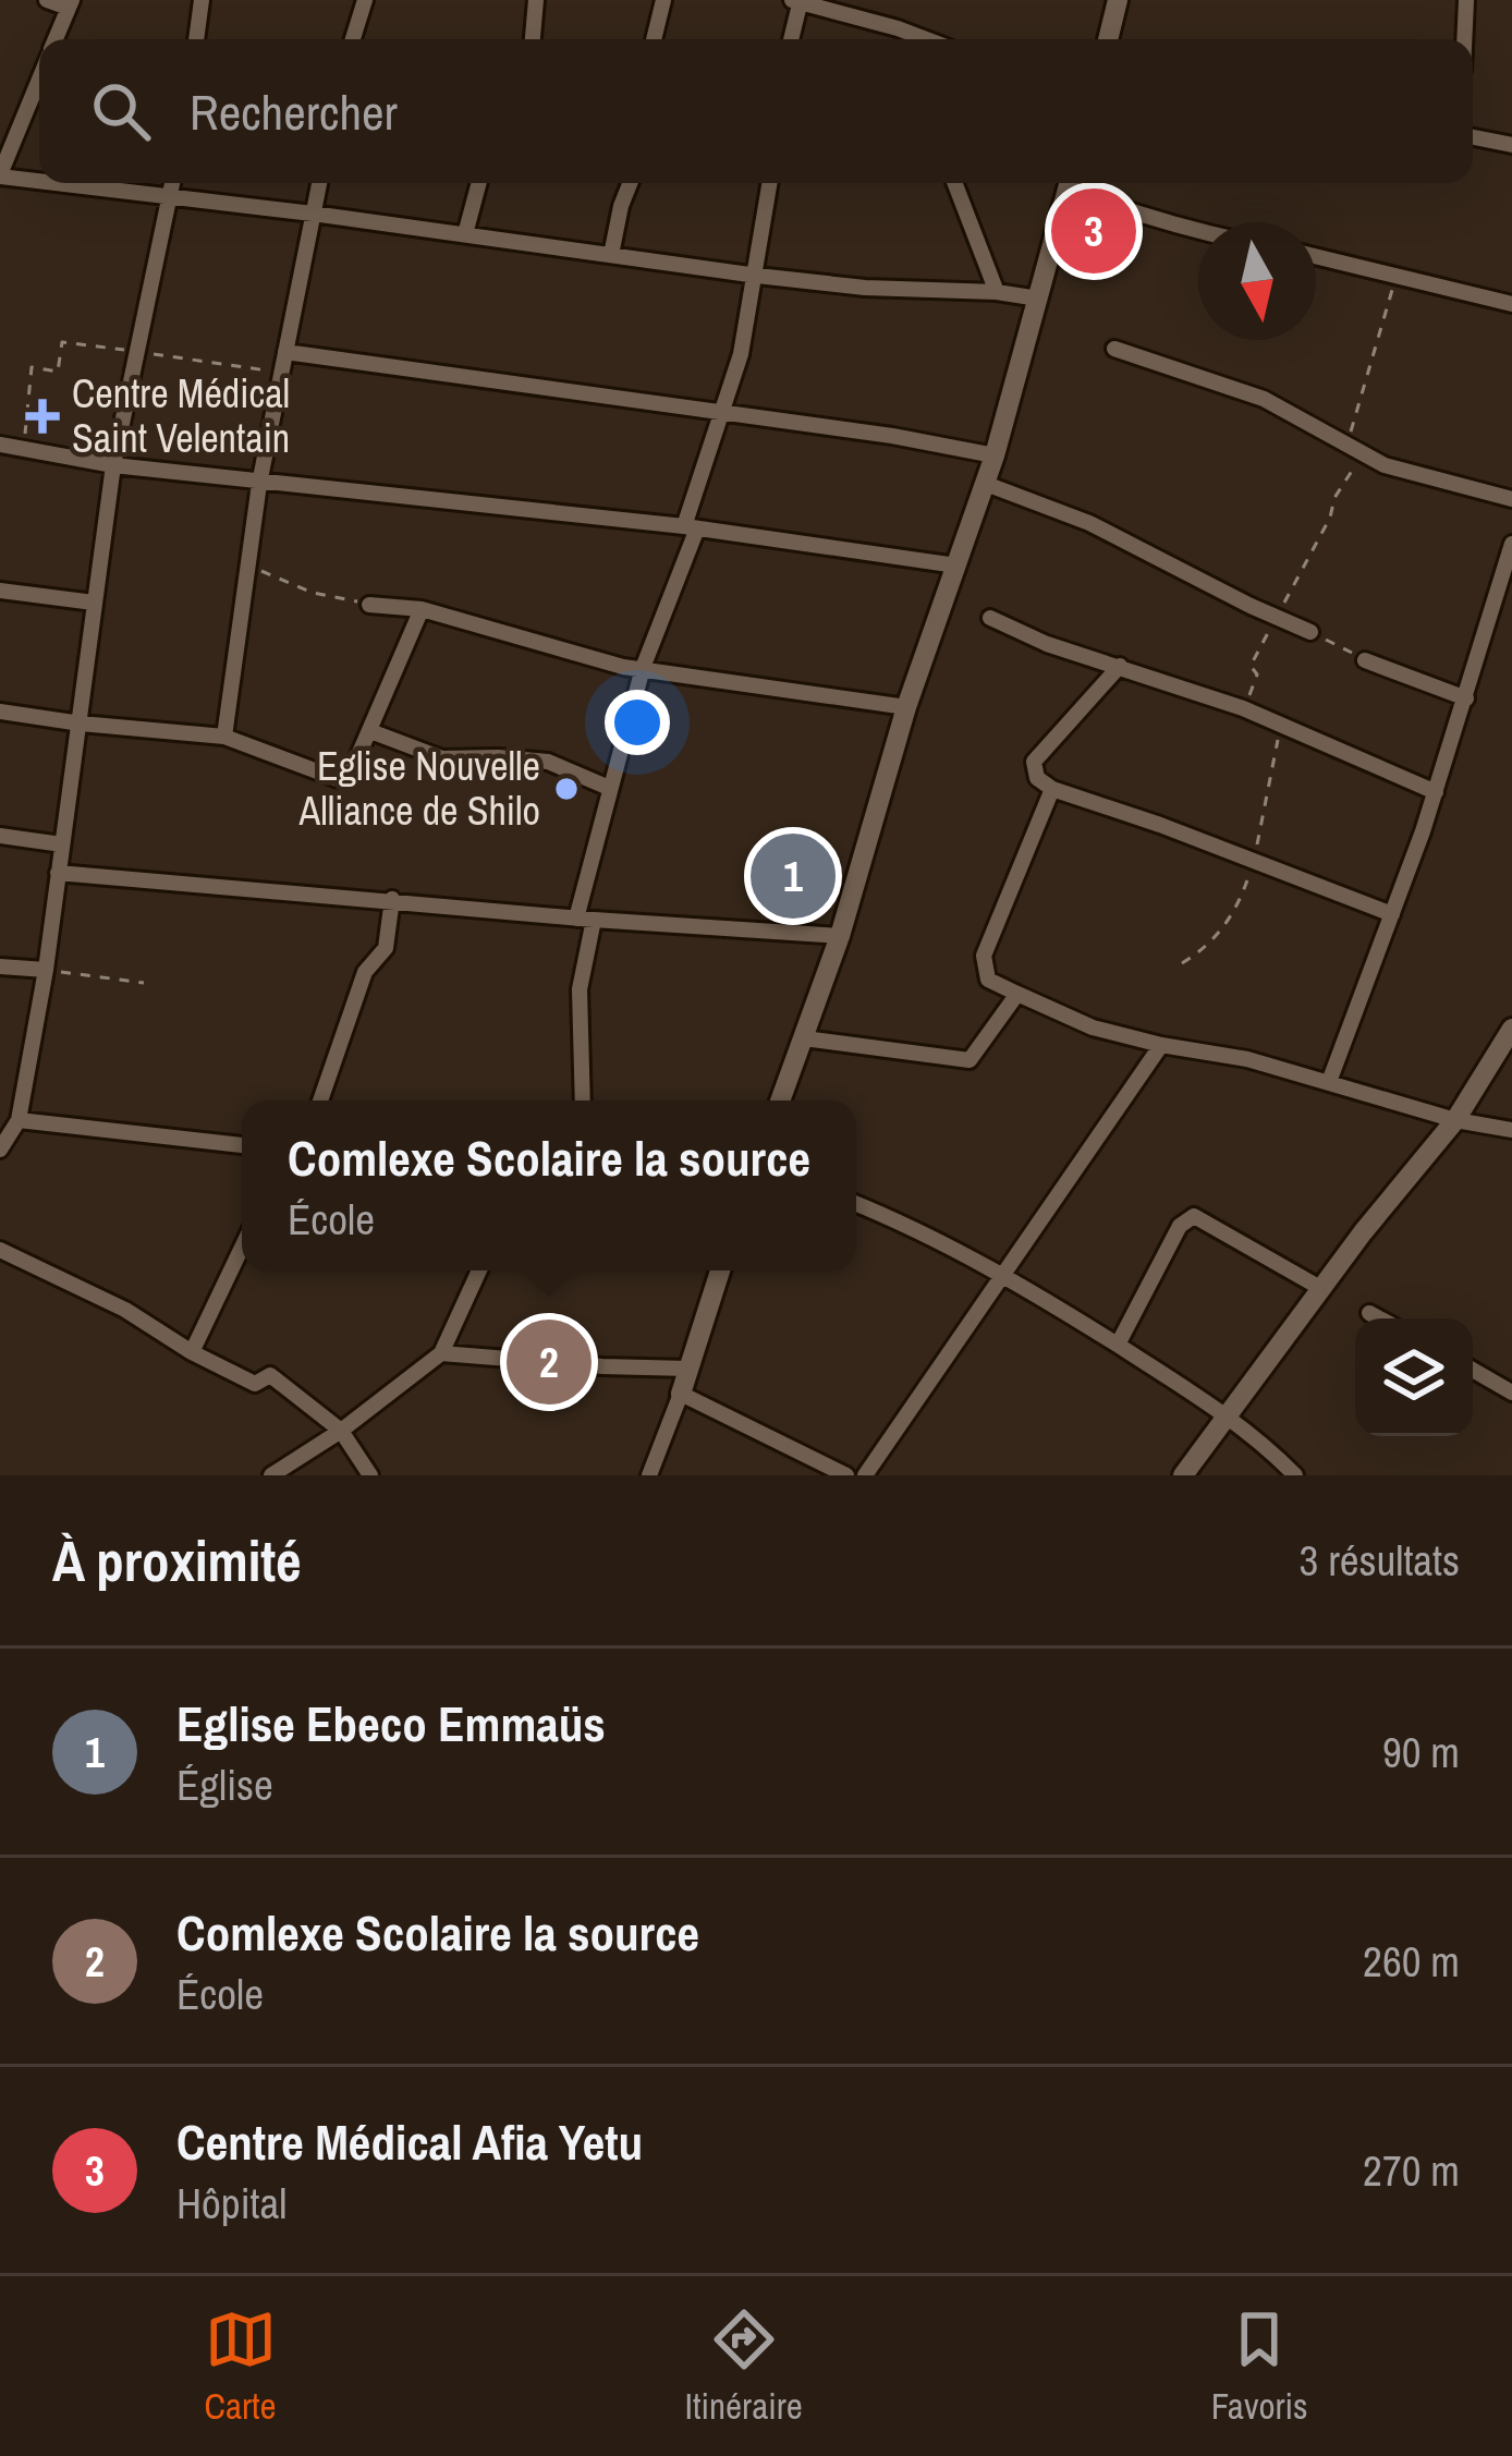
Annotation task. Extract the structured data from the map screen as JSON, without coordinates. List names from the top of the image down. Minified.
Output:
{"places":{"health":["Centre Médical Saint Velentain"],"other":["Eglise Nouvelle Alliance de Shilo"]},"north":"bottom","page":{"search":"Rechercher","pins":["3","1","2"],"popup":["Comlexe Scolaire la source","École"],"heading":["À proximité","3 résultats"],"list":[{"mark":"1","name":"Eglise Ebeco Emmaüs","note":"Église","value":"90 m"},{"mark":"2","name":"Comlexe Scolaire la source","note":"École","value":"260 m"},{"mark":"3","name":"Centre Médical Afia Yetu","note":"Hôpital","value":"270 m"}],"nav":["Carte","Itinéraire","Favoris"]}}
